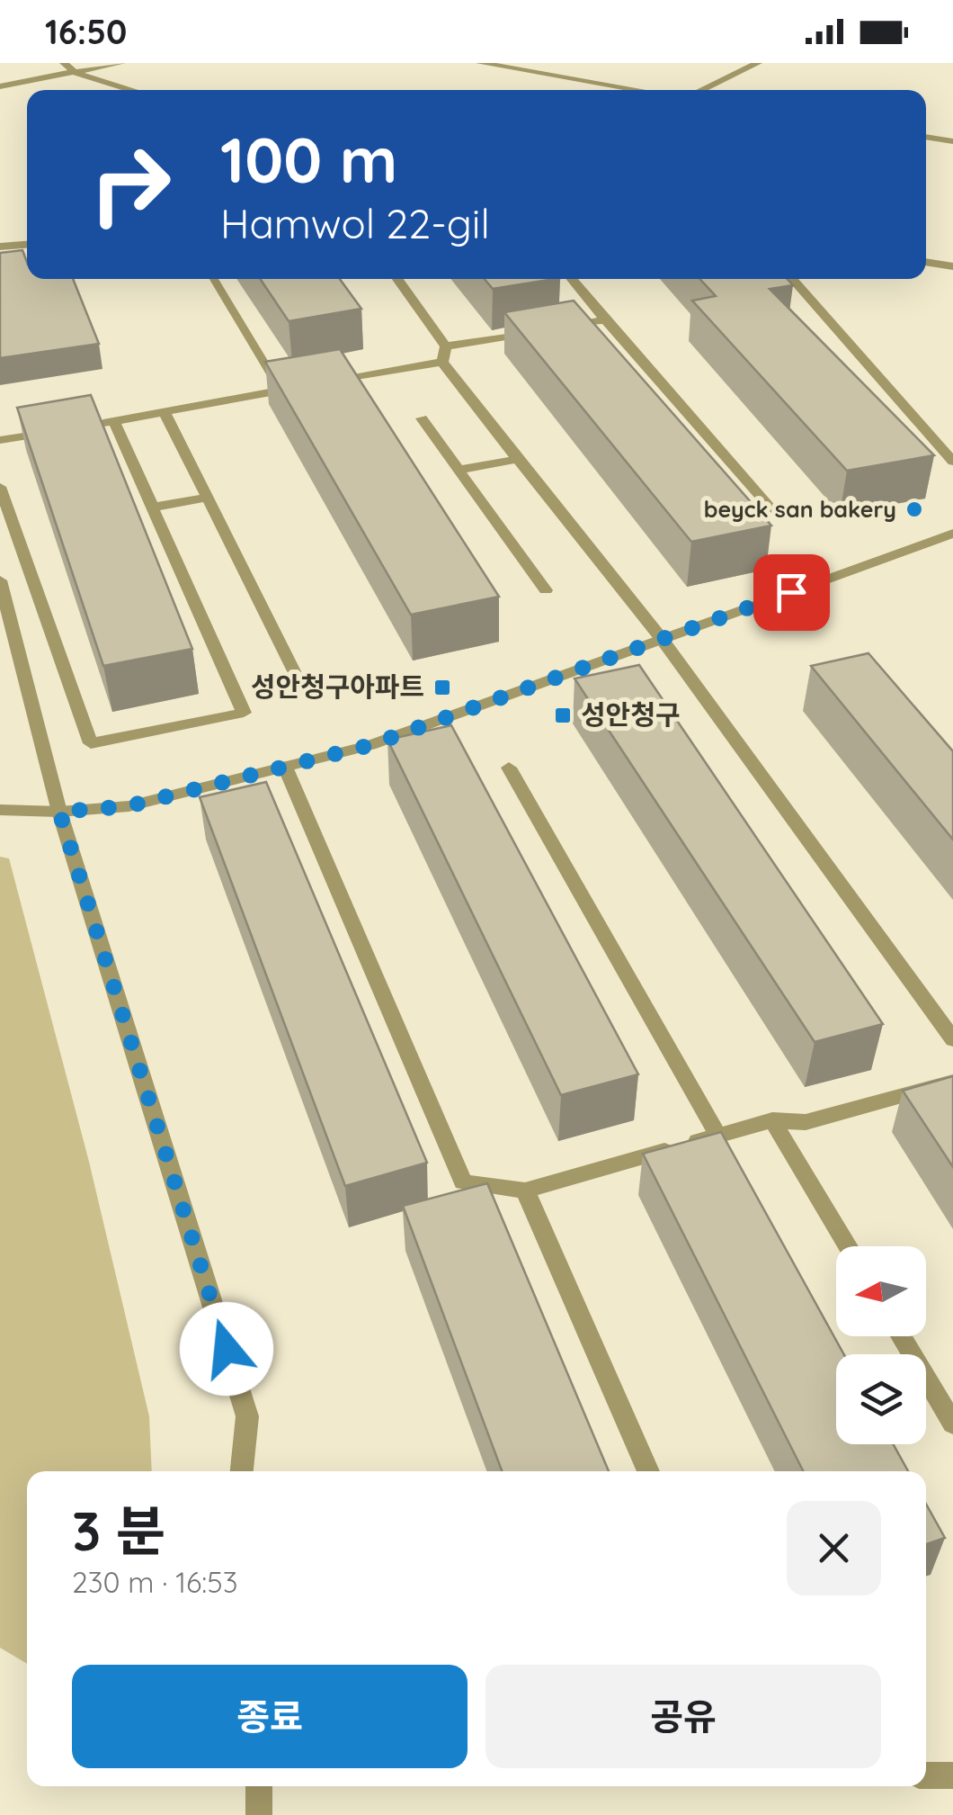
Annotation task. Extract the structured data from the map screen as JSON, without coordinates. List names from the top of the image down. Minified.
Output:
{"places":{"other":["beyck san bakery"],"transit":["성안청구아파트","성안청구"]},"north":"left","page":{"status":"16:50","turn":["100 m","Hamwol 22-gil"],"heading":["3 분","230 m · 16:53"],"buttons":["종료","공유"]}}
